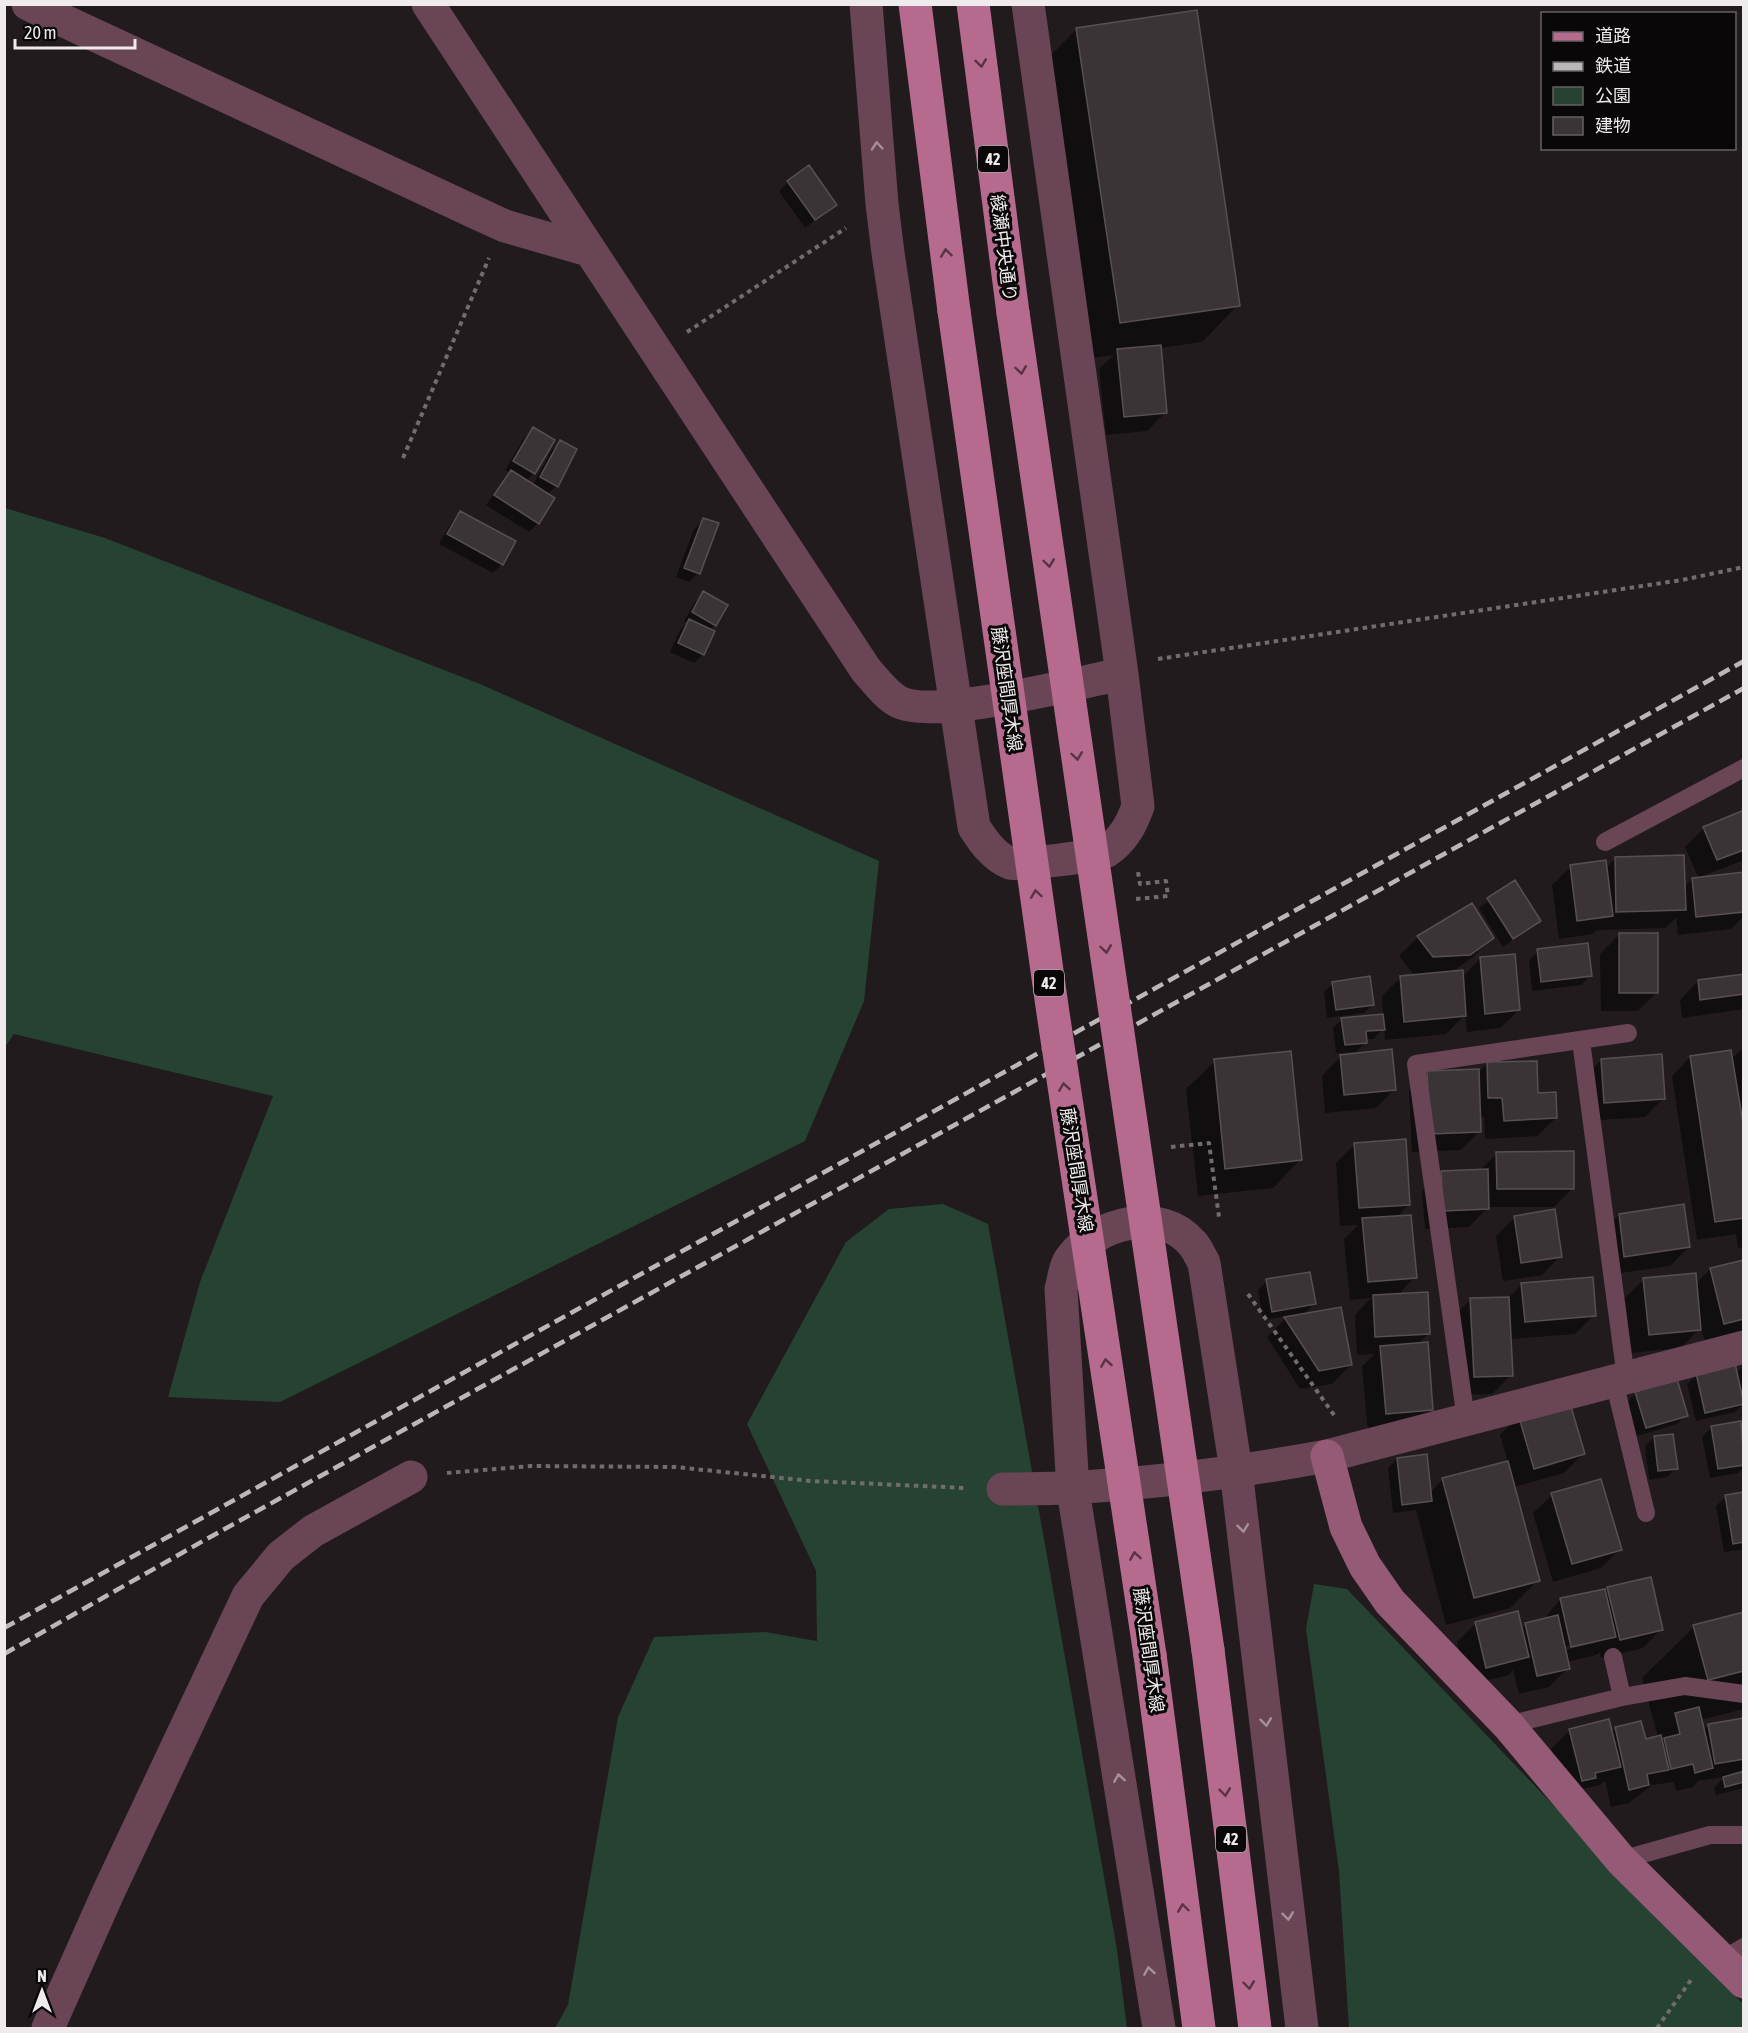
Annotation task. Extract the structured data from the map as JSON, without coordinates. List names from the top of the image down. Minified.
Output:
{"streets":{"main road":["42","綾瀬中央通り","藤沢座間厚木線"]},"one_way":["綾瀬中央通り","藤沢座間厚木線"],"legend":["道路","鉄道","公園","建物"],"scale_bar":"20 m","north":"top"}
